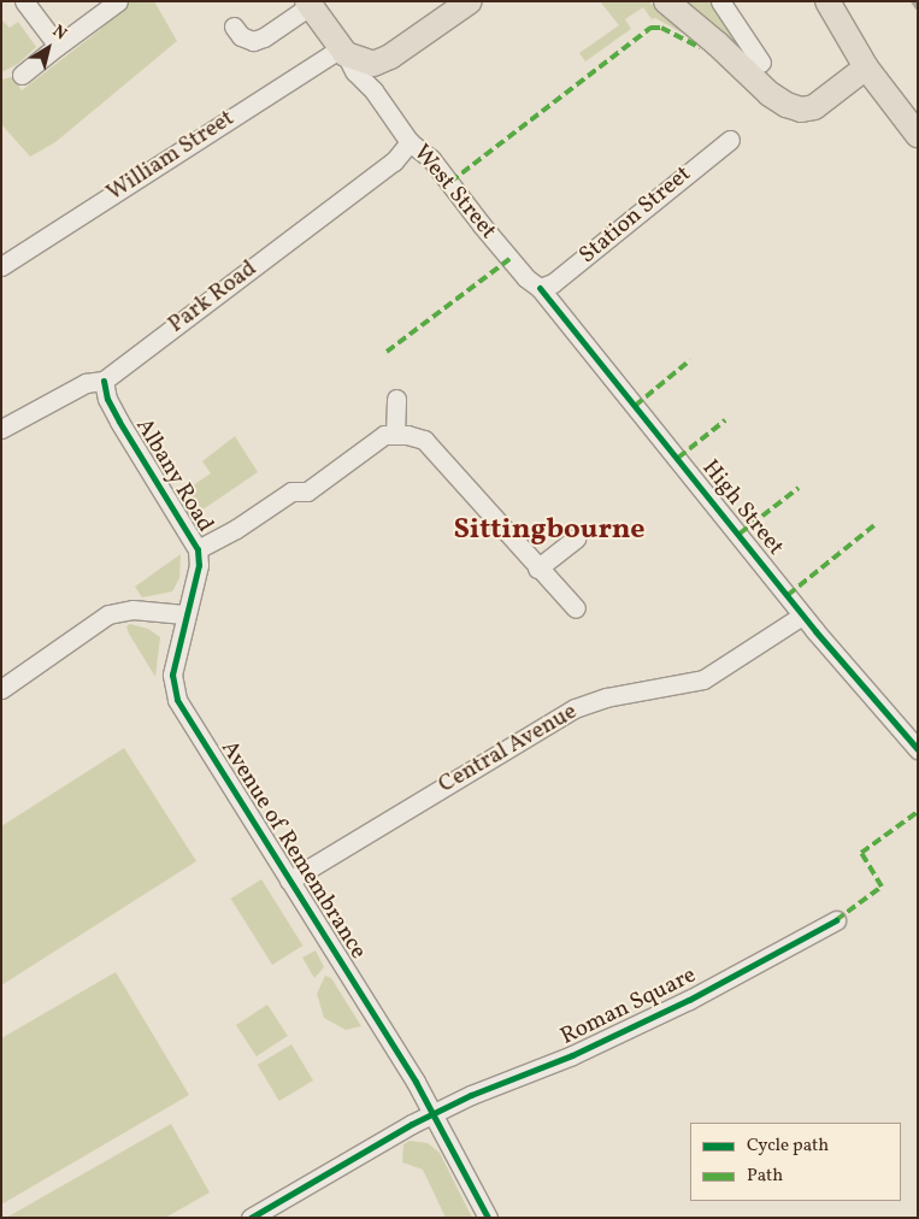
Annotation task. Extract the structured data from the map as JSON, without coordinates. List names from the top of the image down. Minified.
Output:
{"streets":{"main road":["West Street"],"street":["William Street","Station Street","Park Road","Albany Road","High Street","Central Avenue","Avenue of Remembrance","Roman Square"]},"crossings":[["William Street","West Street"],["West Street","Station Street"],["West Street","Park Road"],["West Street","High Street"],["Station Street","High Street"],["Park Road","Albany Road"],["Albany Road","Avenue of Remembrance"],["High Street","Central Avenue"],["Central Avenue","Avenue of Remembrance"],["Avenue of Remembrance","Roman Square"]],"districts":["Sittingbourne"],"legend":["Cycle path","Path"],"north":"top right"}
